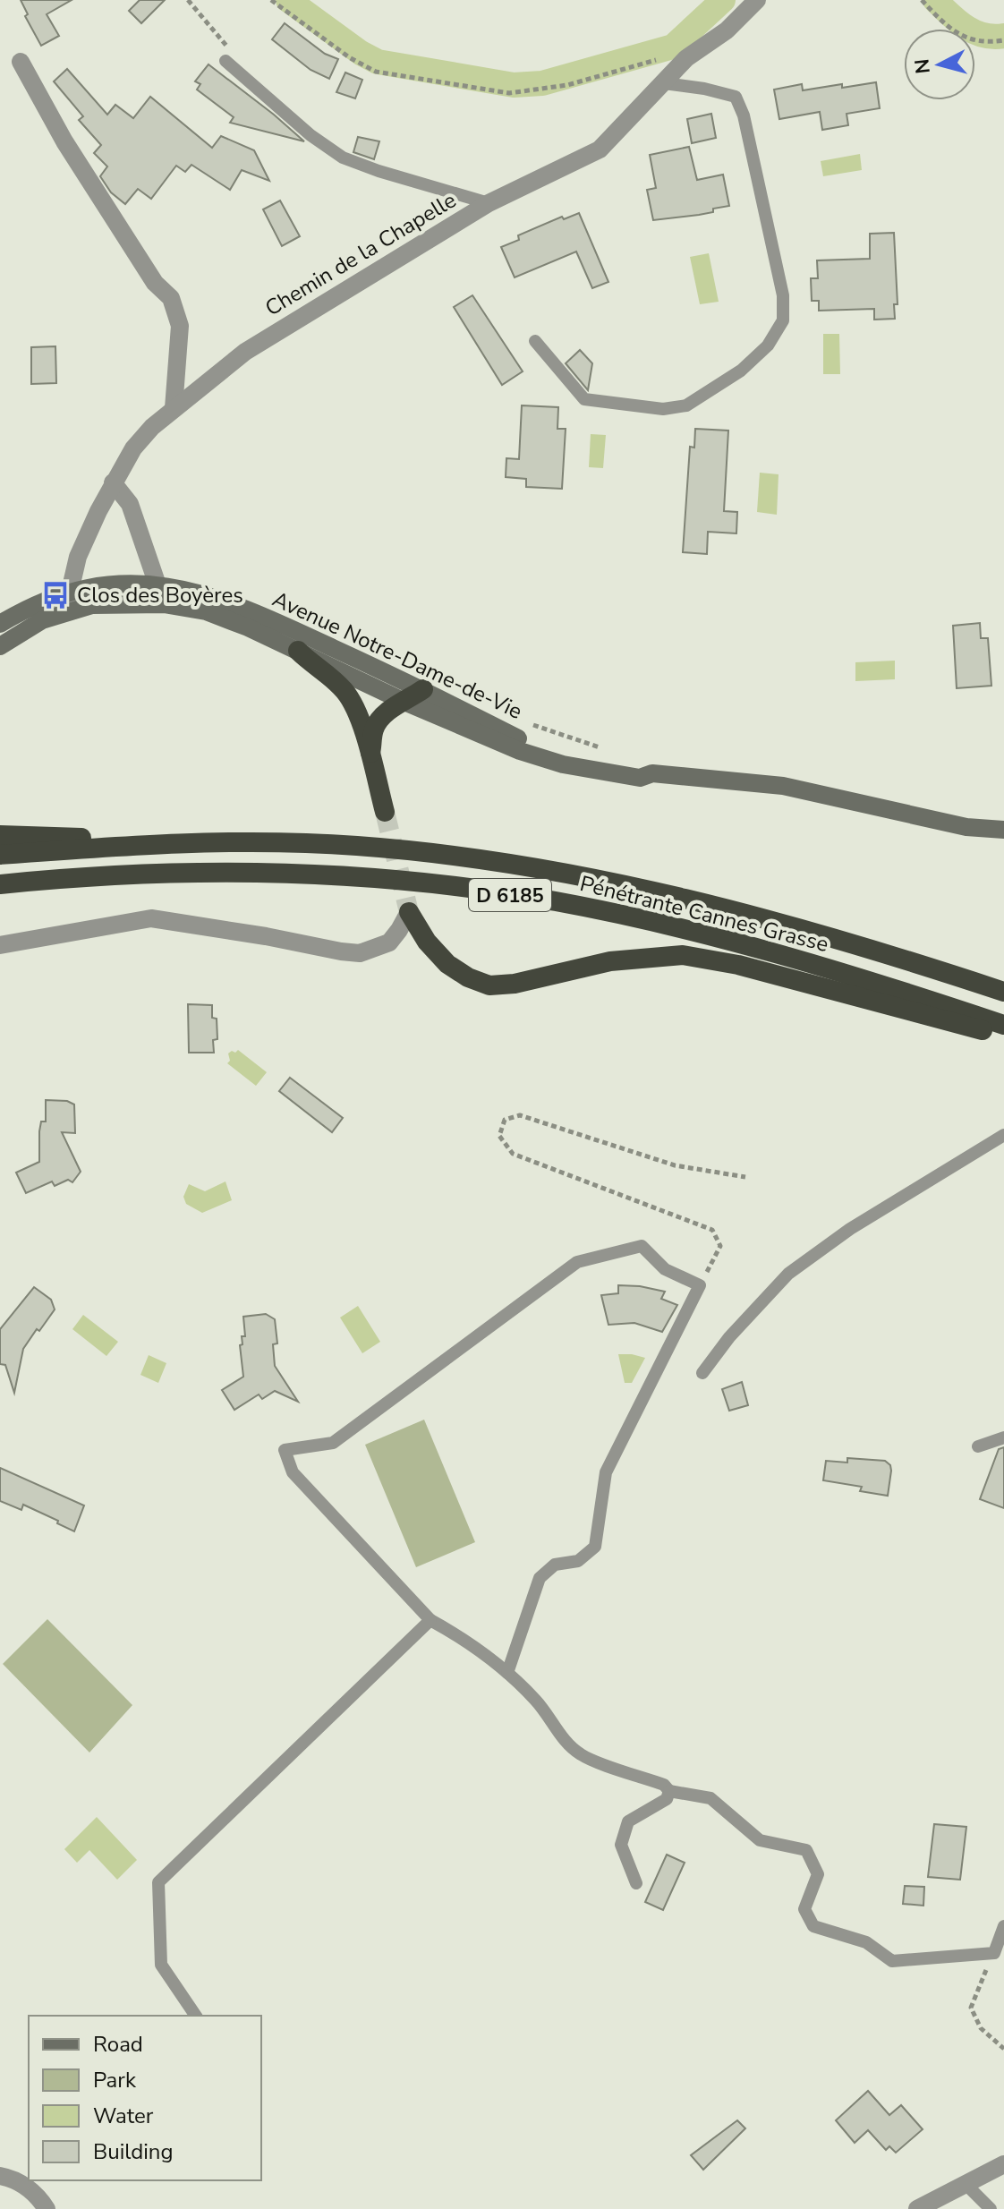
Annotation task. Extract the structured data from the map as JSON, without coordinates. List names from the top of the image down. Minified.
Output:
{"streets":{"highway":["D 6185","Pénétrante Cannes Grasse"],"main road":["Avenue Notre-Dame-de-Vie"],"street":["Chemin de la Chapelle"]},"crossings":[["Chemin de la Chapelle","Avenue Notre-Dame-de-Vie"]],"places":{"bus stop":["Clos des Boyères"]},"legend":["Road","Park","Water","Building"],"north":"left"}
